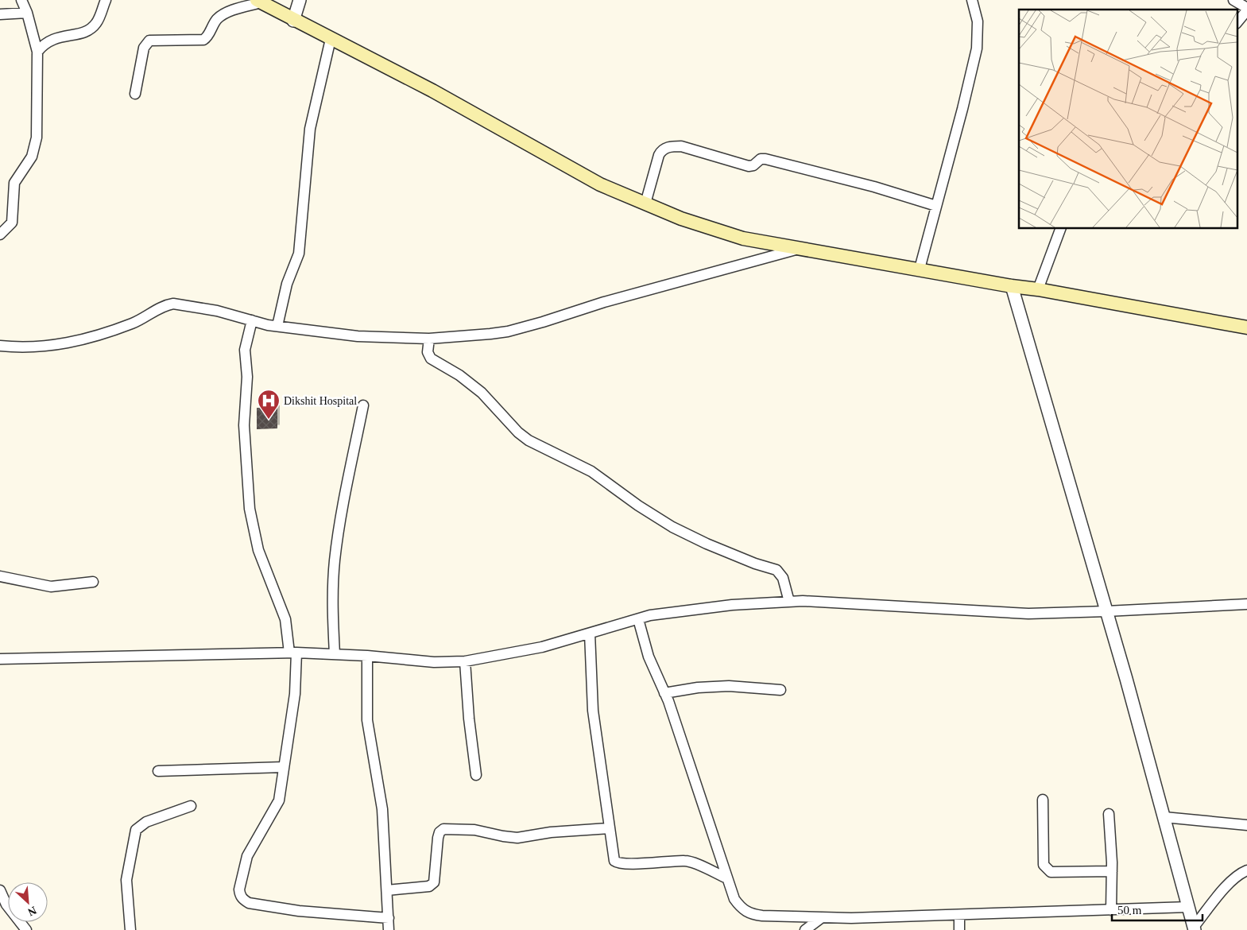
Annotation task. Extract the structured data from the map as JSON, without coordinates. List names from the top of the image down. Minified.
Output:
{"places":{"hospital":["Dikshit Hospital"]},"scale_bar":"50 m","north":"bottom right"}
